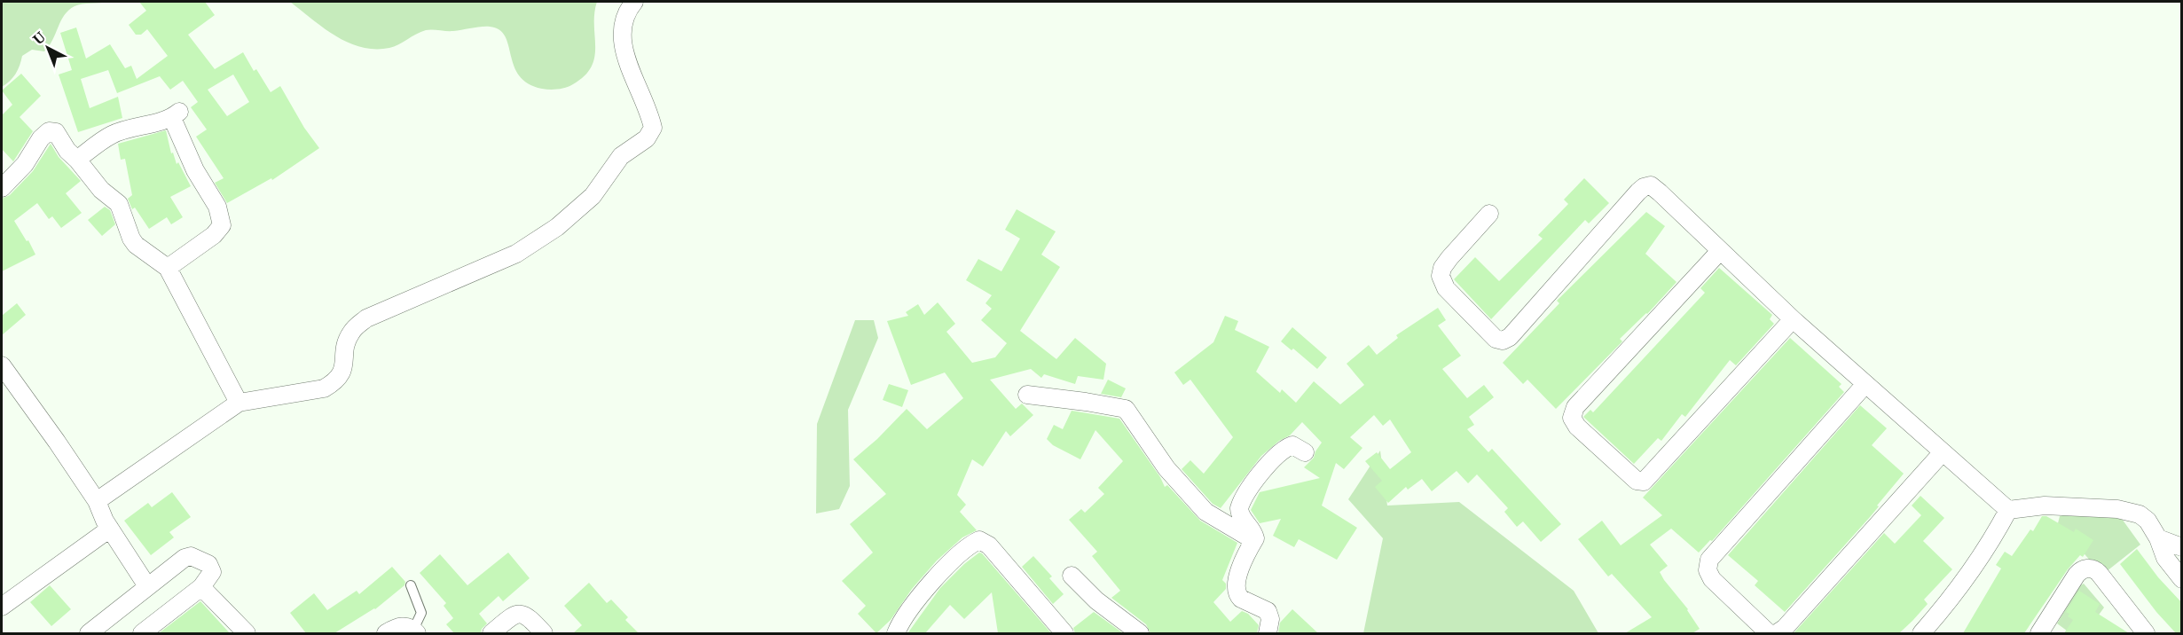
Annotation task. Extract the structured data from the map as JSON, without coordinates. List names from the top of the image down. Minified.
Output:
{"north":"top left"}
